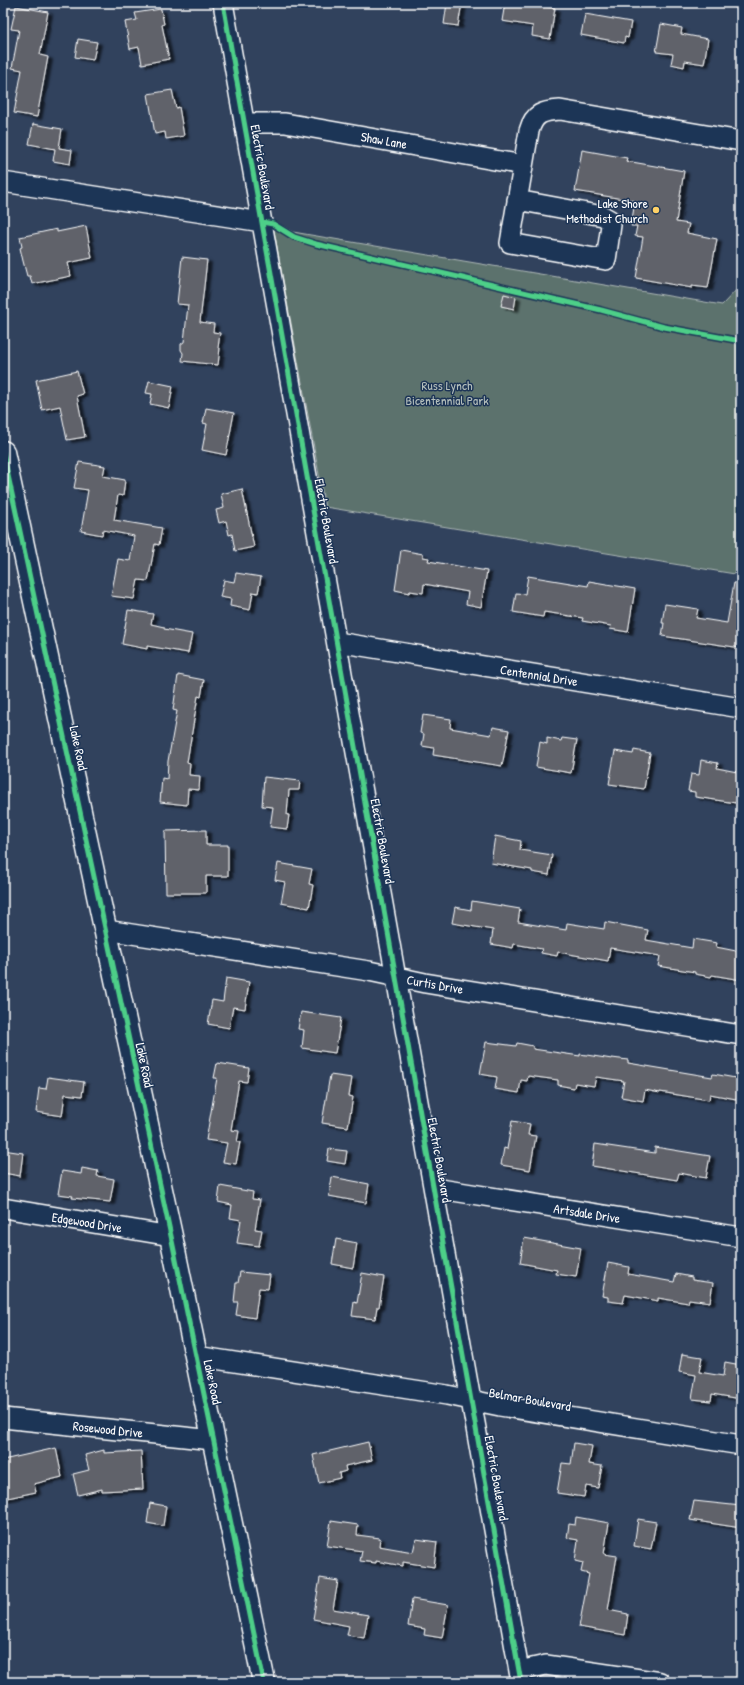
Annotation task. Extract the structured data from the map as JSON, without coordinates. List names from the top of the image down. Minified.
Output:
{"streets":{"main road":["Lake Road"],"street":["Shaw Lane","Electric Boulevard","Centennial Drive","Curtis Drive","Artsdale Drive","Edgewood Drive","Belmar Boulevard","Rosewood Drive"]},"crossings":[["Shaw Lane","Electric Boulevard"],["Electric Boulevard","Centennial Drive"],["Electric Boulevard","Curtis Drive"],["Electric Boulevard","Artsdale Drive"],["Electric Boulevard","Belmar Boulevard"],["Lake Road","Curtis Drive"],["Lake Road","Edgewood Drive"],["Lake Road","Belmar Boulevard"],["Lake Road","Rosewood Drive"]],"parks":["Russ Lynch Bicentennial Park"],"places":["Lake Shore Methodist Church"]}
